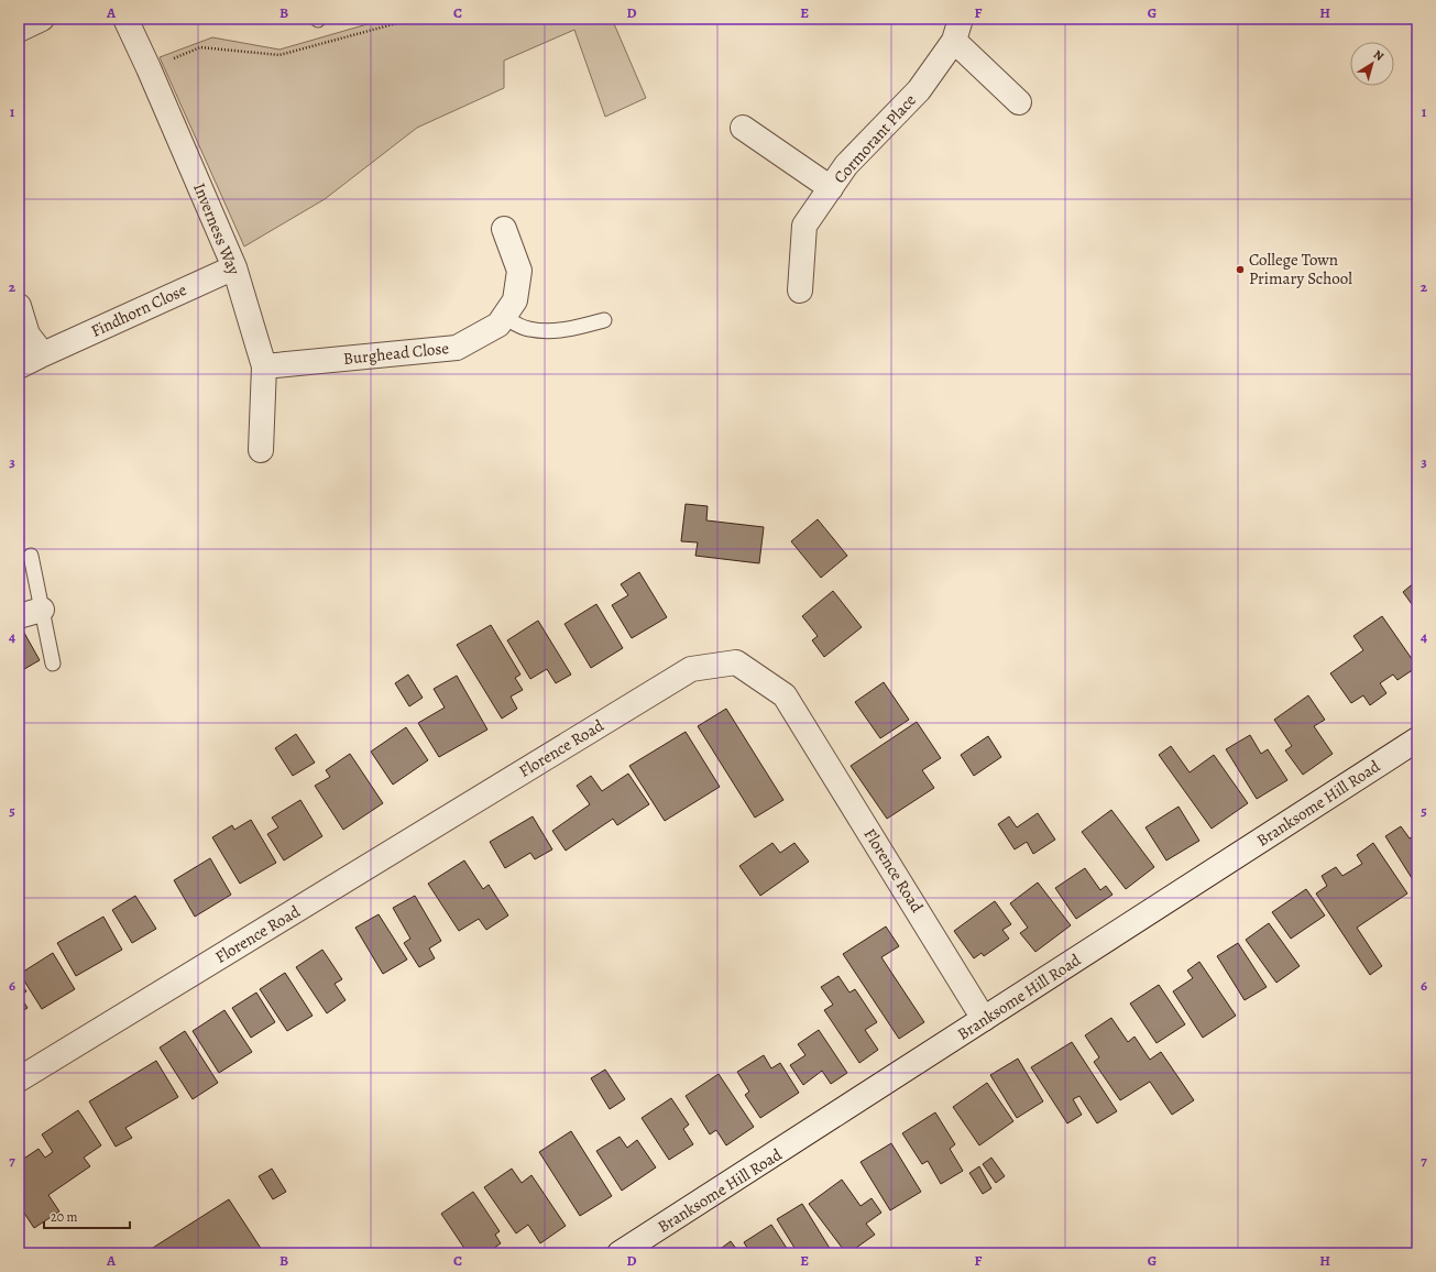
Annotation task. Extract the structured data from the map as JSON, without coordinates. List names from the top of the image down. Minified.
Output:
{"streets":{"street":["Cormorant Place","Inverness Way","Findhorn Close","Burghead Close","Florence Road","Branksome Hill Road"]},"crossings":[["Inverness Way","Findhorn Close"],["Inverness Way","Burghead Close"],["Florence Road","Branksome Hill Road"]],"places":["College Town Primary School"],"scale_bar":"20 m","north":"top right","grid":{"columns":["A","B","C","D","E","F","G","H"],"rows":["1","2","3","4","5","6","7"]}}
